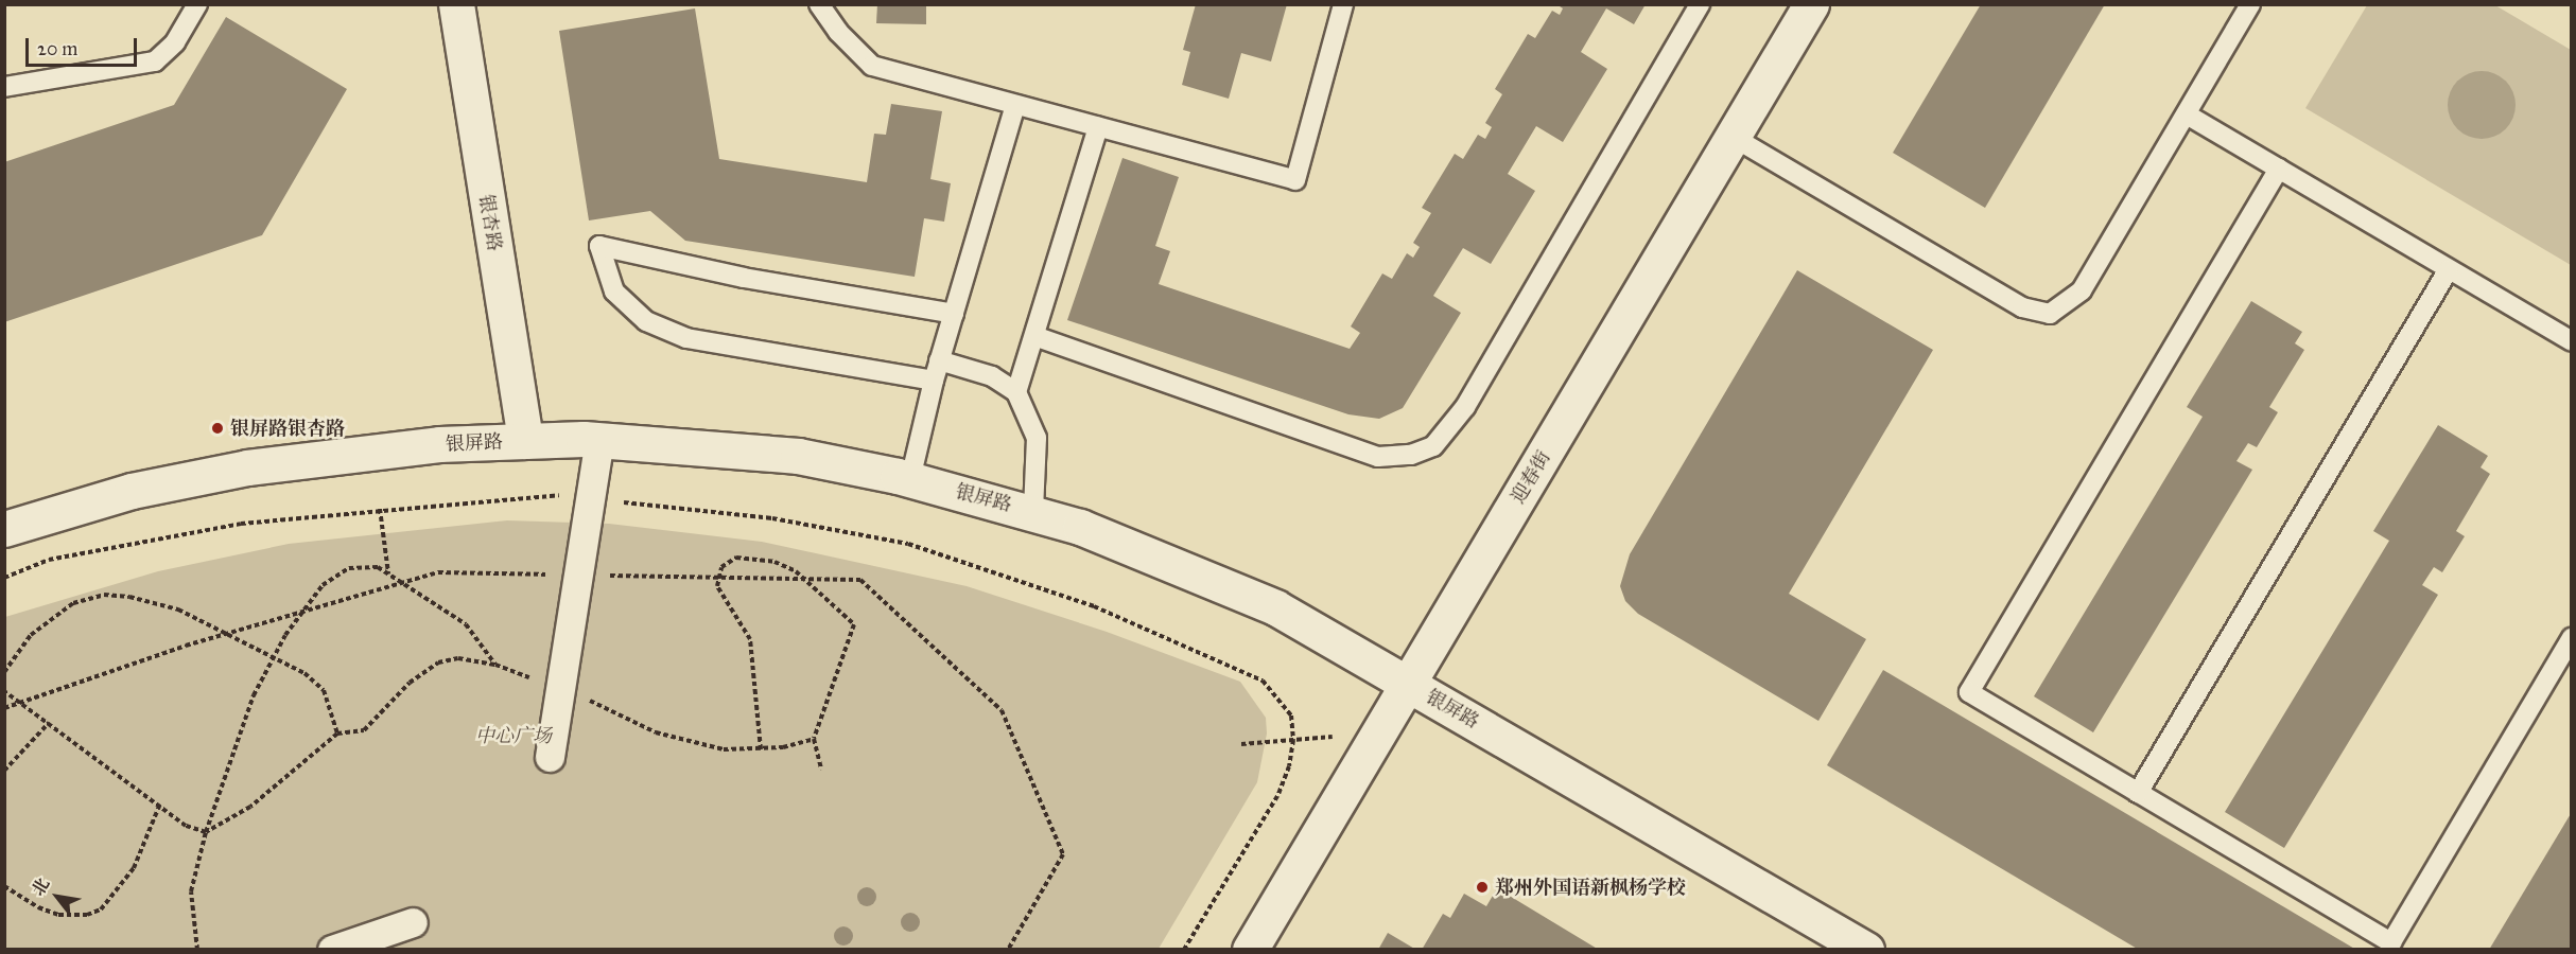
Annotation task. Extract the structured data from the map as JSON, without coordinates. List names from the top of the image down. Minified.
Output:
{"streets":{"street":["银杏路","银屏路","迎春街"]},"crossings":[["银杏路","银屏路"],["银屏路","迎春街"]],"parks":["中心广场"],"places":["银屏路银杏路","郑州外国语新枫杨学校"],"scale_bar":"20 m","north":"top left"}
